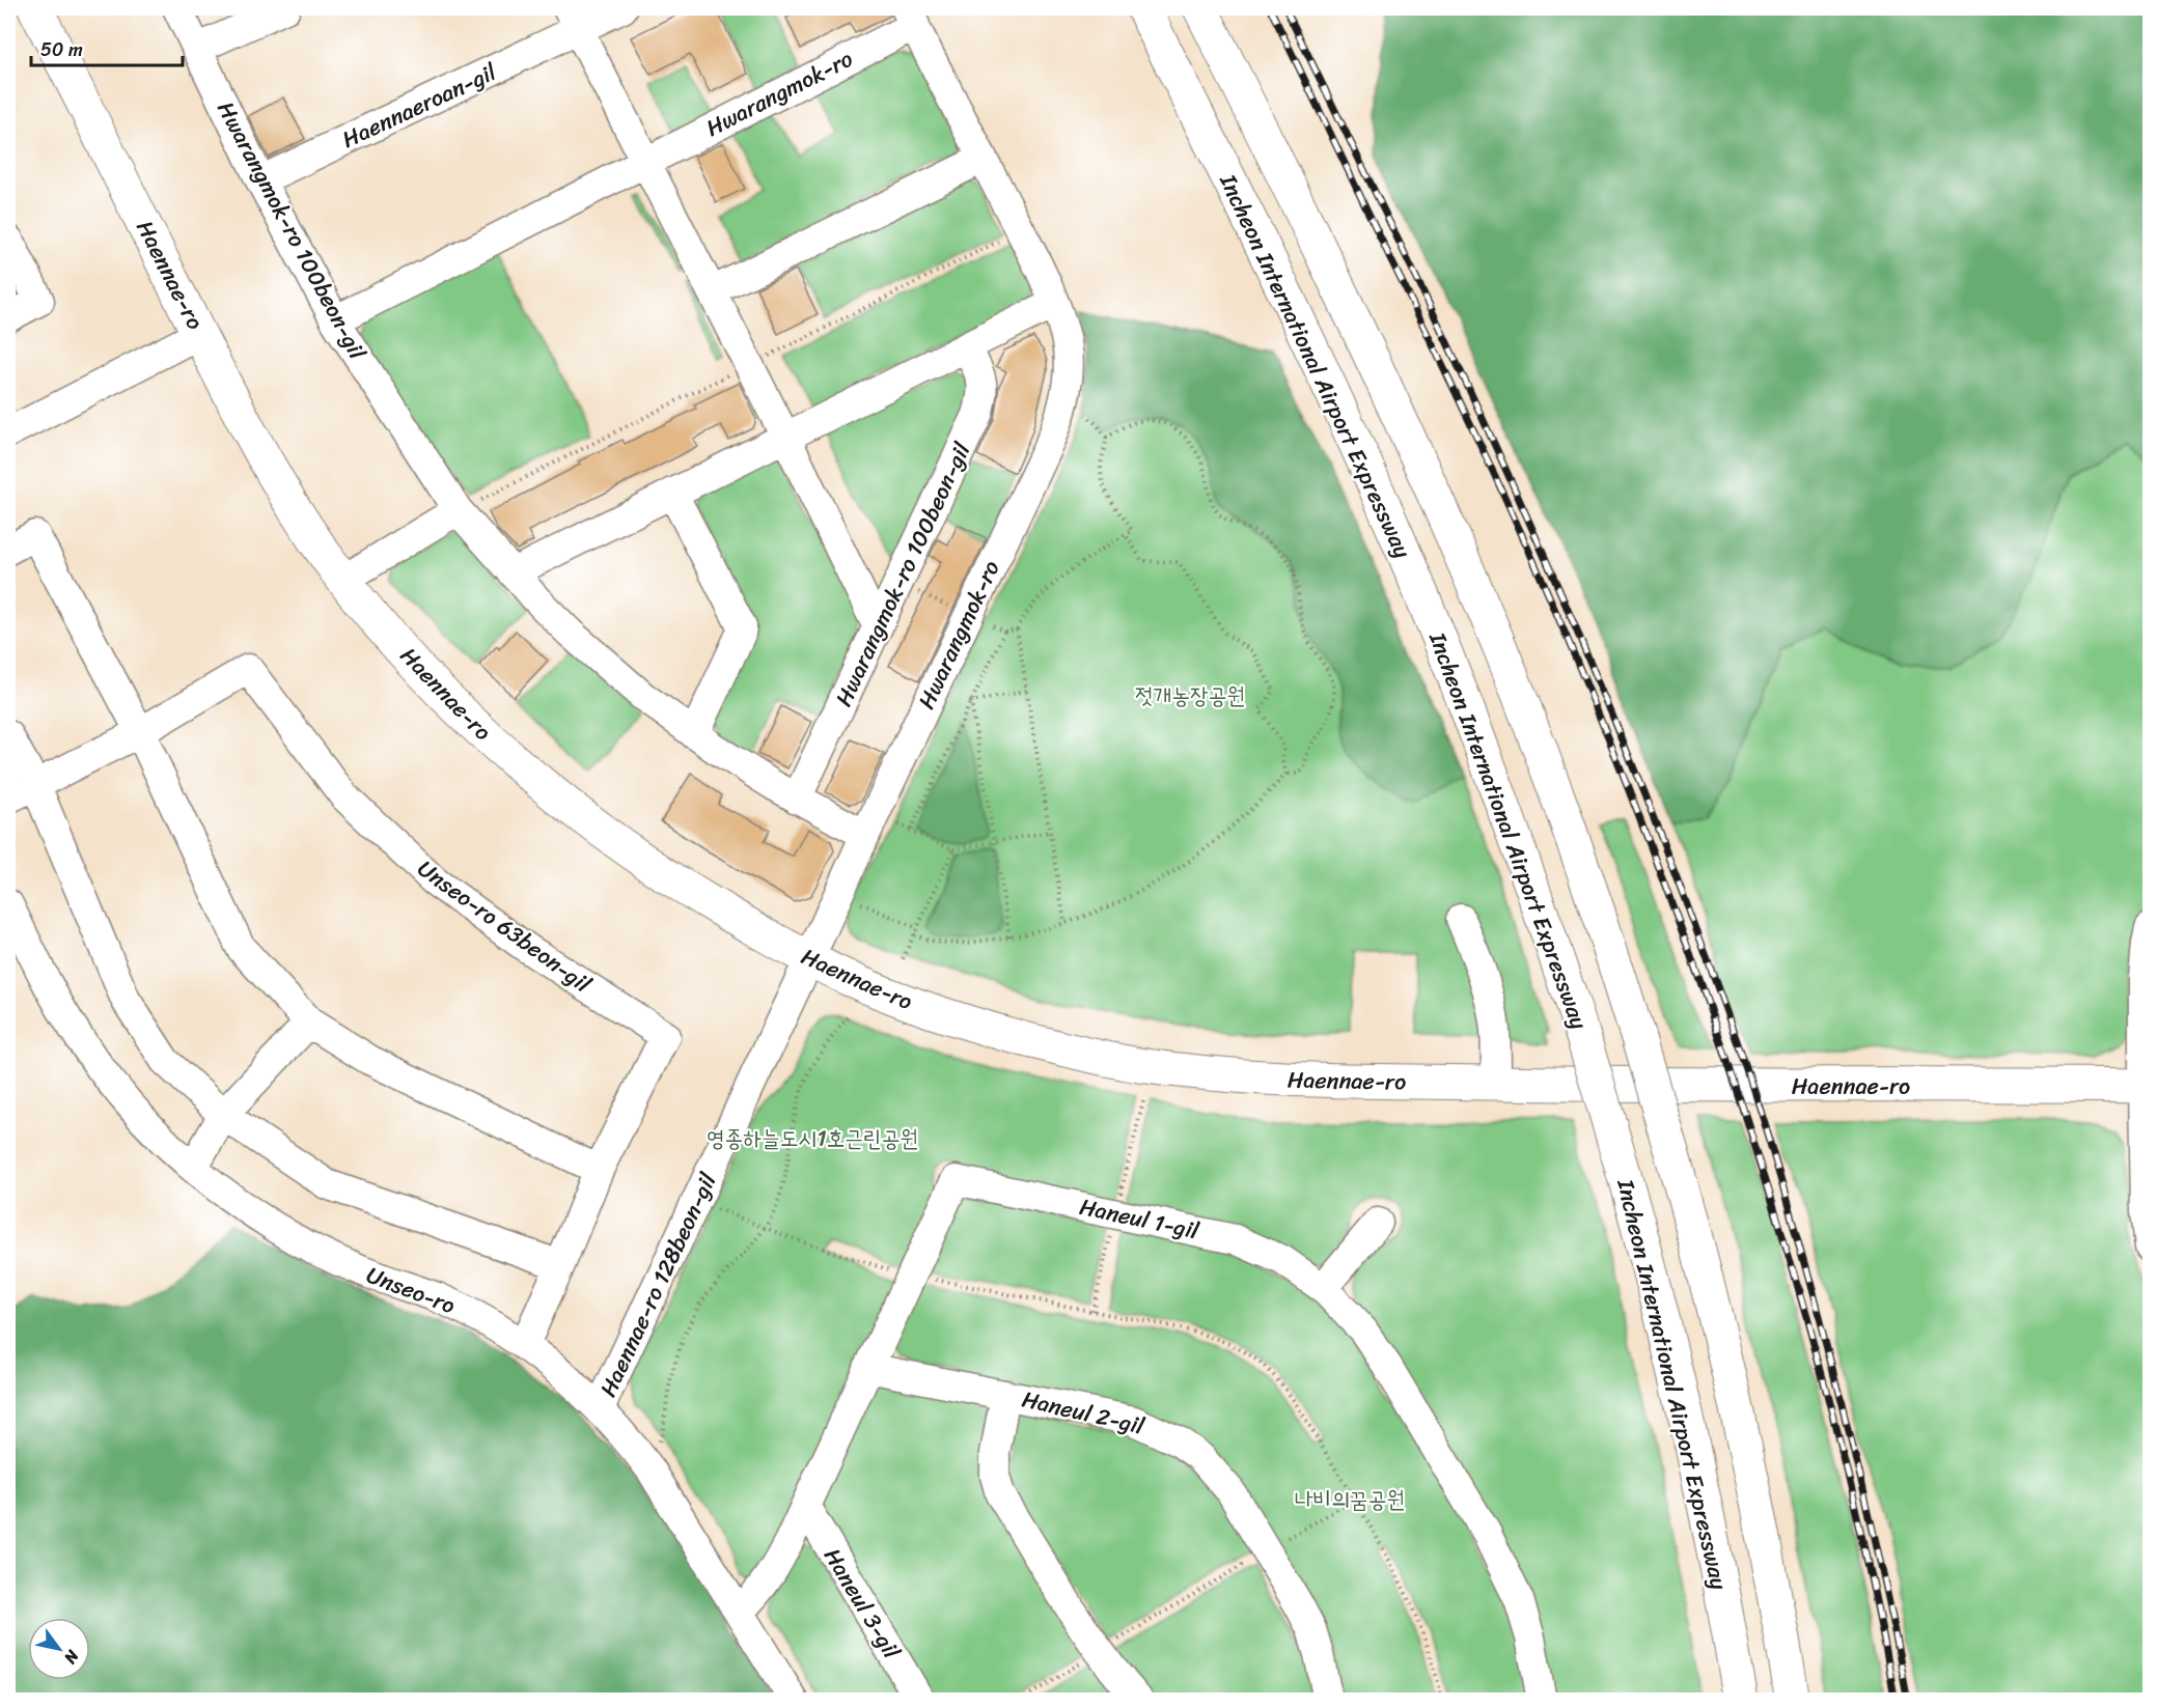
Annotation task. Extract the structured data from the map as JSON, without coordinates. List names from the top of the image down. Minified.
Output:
{"streets":{"main road":["Haennae-ro","Incheon International Airport Expressway"],"street":["Hwarangmok-ro","Haennaeroan-gil","Hwarangmok-ro 100beon-gil","Unseo-ro 63beon-gil","Haneul 1-gil","Haennae-ro 128beon-gil","Unseo-ro","Haneul 2-gil","Haneul 3-gil"]},"crossings":[["Hwarangmok-ro","Hwarangmok-ro 100beon-gil"],["Hwarangmok-ro","Haennae-ro"],["Hwarangmok-ro","Haennae-ro 128beon-gil"],["Haennaeroan-gil","Hwarangmok-ro 100beon-gil"],["Haennae-ro","Haennae-ro 128beon-gil"],["Unseo-ro 63beon-gil","Unseo-ro"],["Haneul 1-gil","Unseo-ro"],["Haneul 1-gil","Haneul 2-gil"],["Haneul 1-gil","Haneul 3-gil"],["Haennae-ro 128beon-gil","Unseo-ro"]],"parks":["젓개농장공원","영종하늘도시1호근린공원","나비의꿈공원"],"scale_bar":"50 m","north":"bottom right"}
